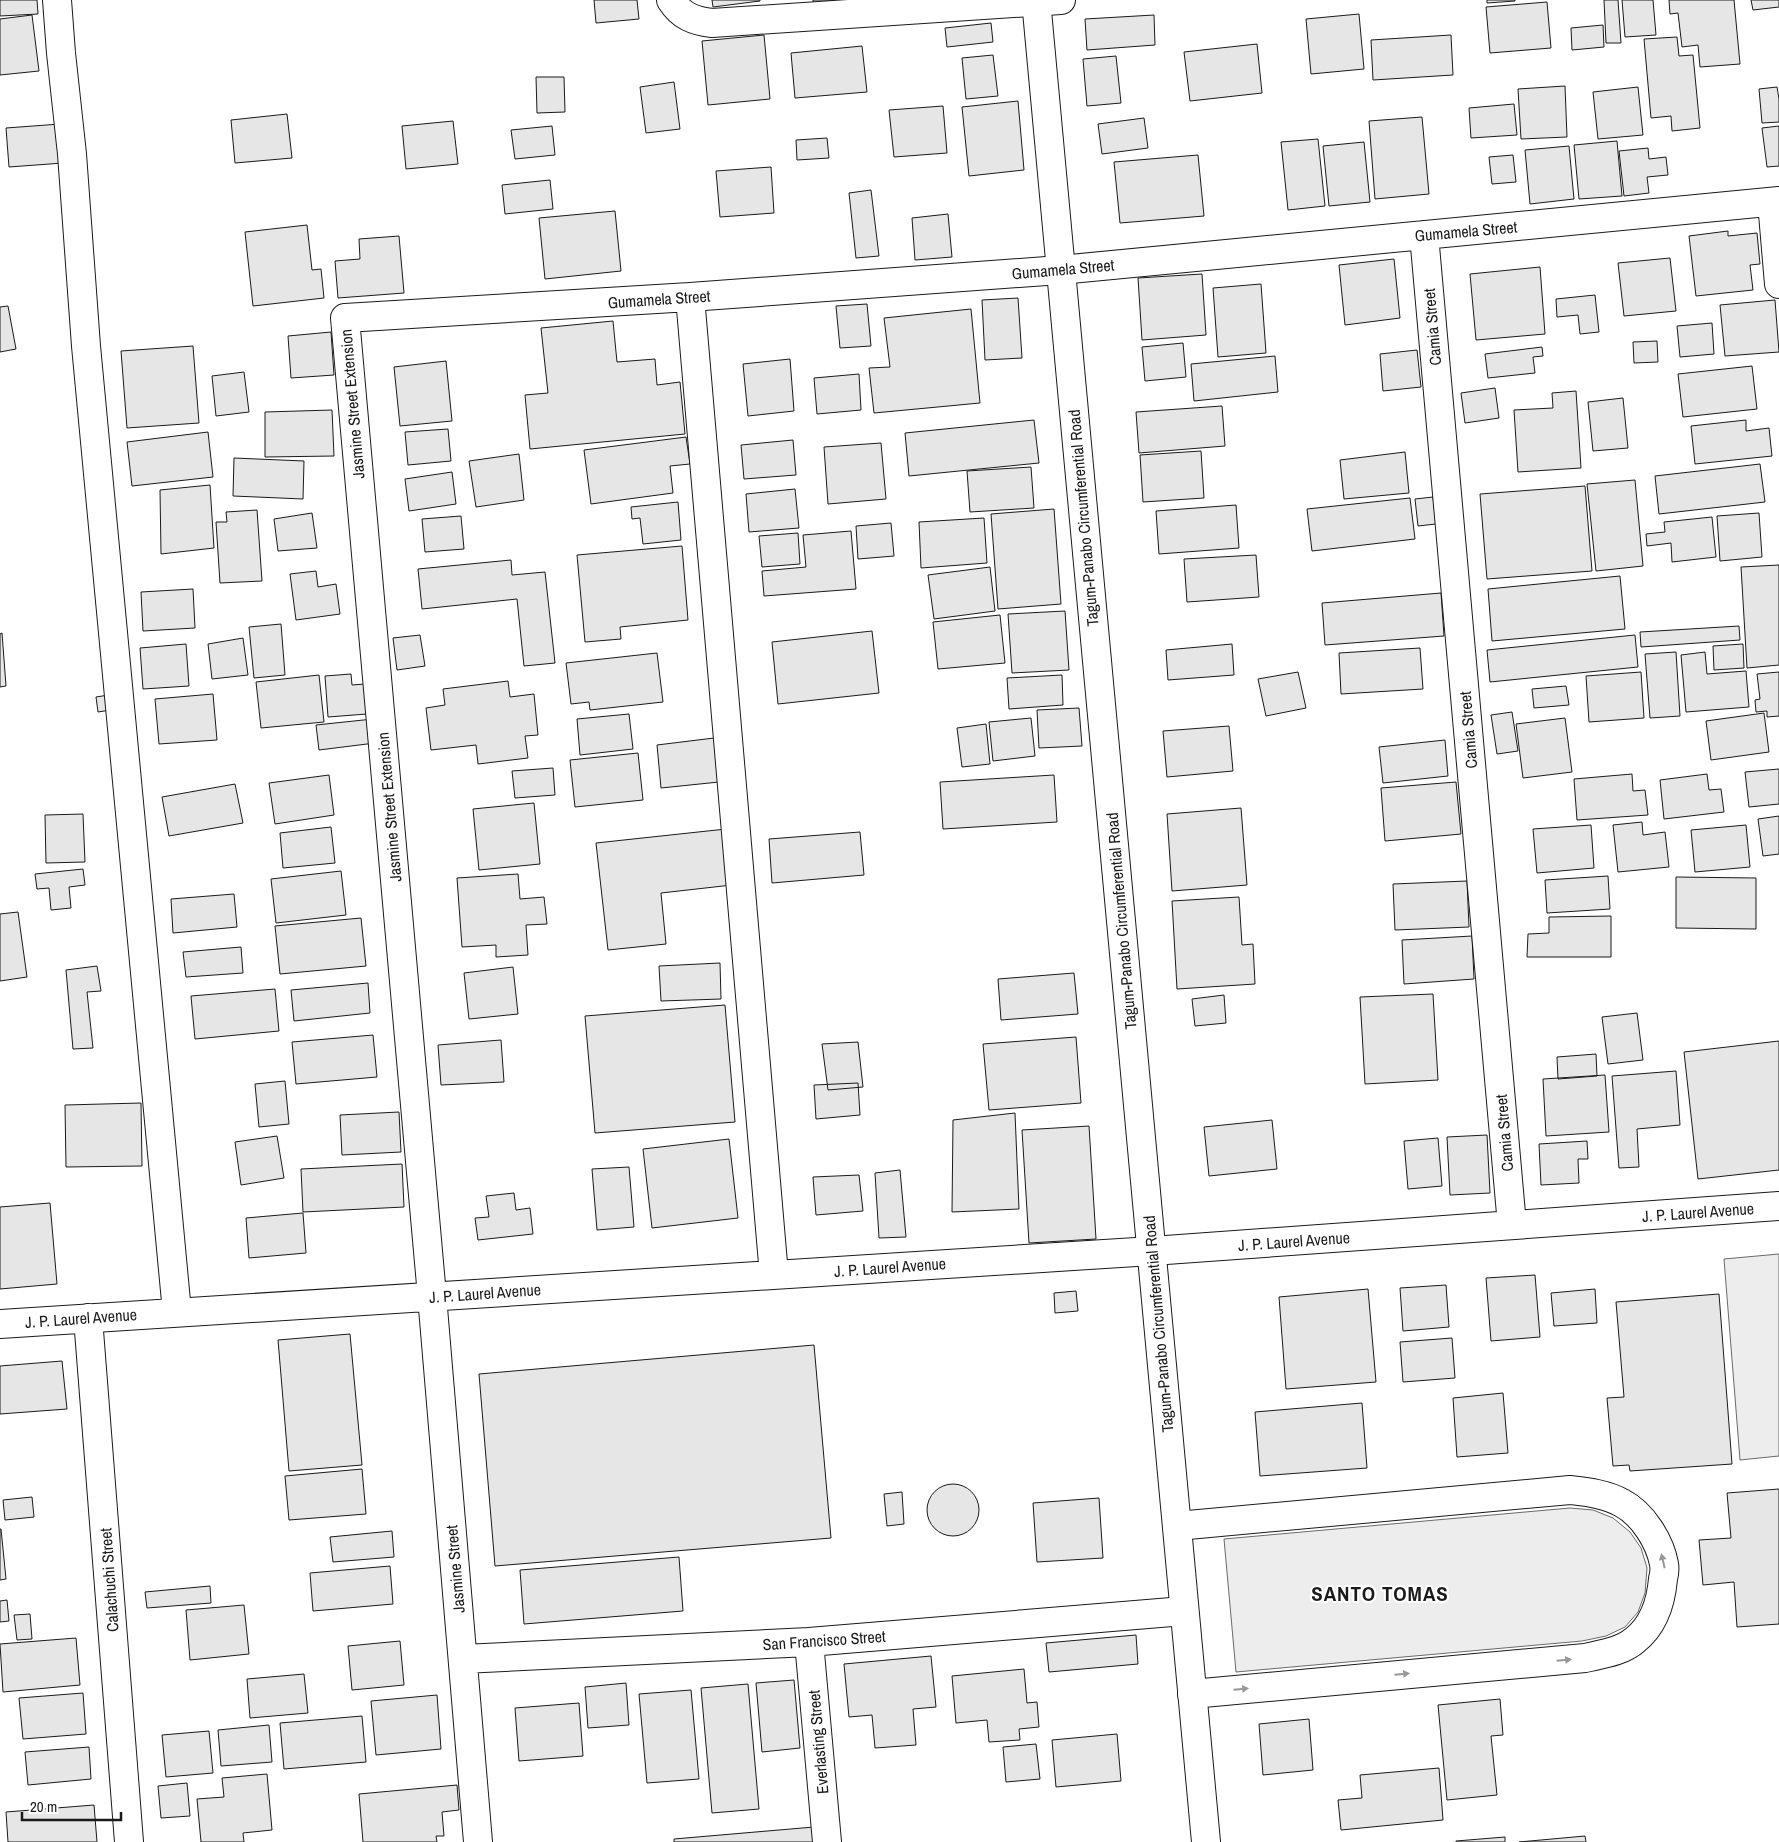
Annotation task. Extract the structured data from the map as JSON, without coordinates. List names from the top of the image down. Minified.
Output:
{"streets":{"street":["Gumamela Street","Camia Street","Jasmine Street Extension","Tagum-Panabo Circumferential Road","J. P. Laurel Avenue","Jasmine Street","Calachuchi Street","San Francisco Street","Everlasting Street"]},"crossings":[["Gumamela Street","Camia Street"],["Gumamela Street","Jasmine Street Extension"],["Gumamela Street","Tagum-Panabo Circumferential Road"],["Camia Street","J. P. Laurel Avenue"],["Jasmine Street Extension","J. P. Laurel Avenue"],["Jasmine Street Extension","Jasmine Street"],["Tagum-Panabo Circumferential Road","J. P. Laurel Avenue"],["Tagum-Panabo Circumferential Road","San Francisco Street"],["J. P. Laurel Avenue","Jasmine Street"],["J. P. Laurel Avenue","Calachuchi Street"],["Jasmine Street","San Francisco Street"],["San Francisco Street","Everlasting Street"]],"districts":["SANTO TOMAS"],"scale_bar":"20 m"}
